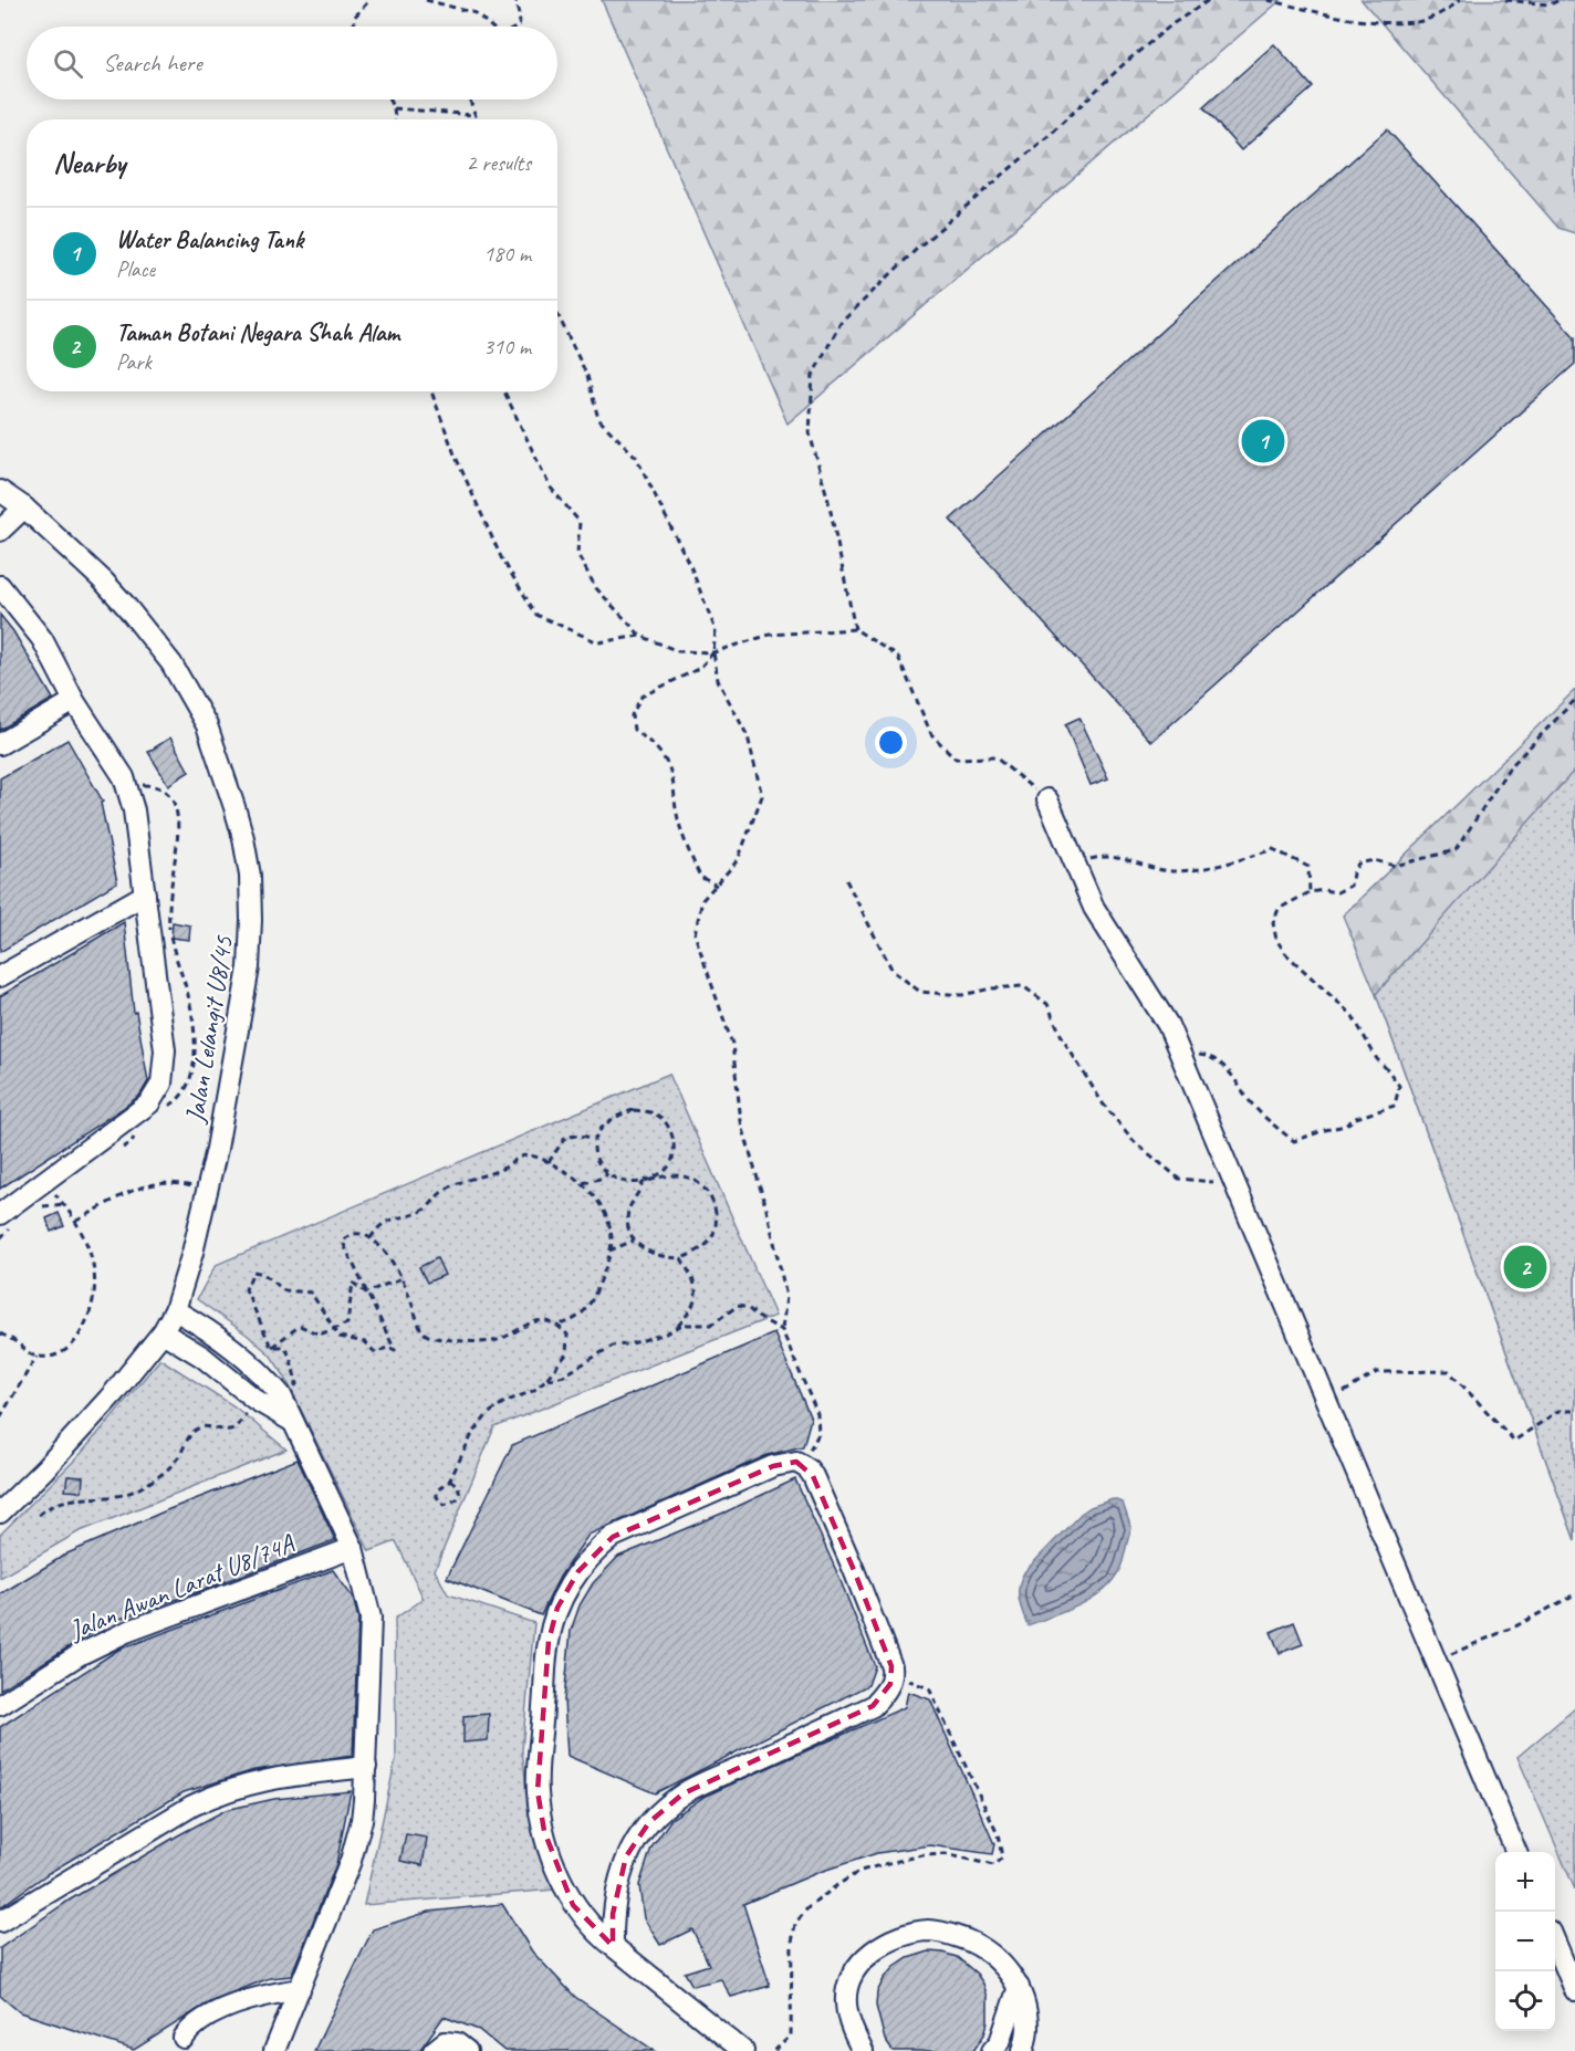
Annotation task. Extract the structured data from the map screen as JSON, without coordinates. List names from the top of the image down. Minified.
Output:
{"streets":{"street":["Jalan Lelangit U8/45","Jalan Awan Larat U8/74A"]},"page":{"search":"Search here","heading":["Nearby","2 results"],"list":[{"mark":"1","name":"Water Balancing Tank","note":"Place","value":"180 m"},{"mark":"2","name":"Taman Botani Negara Shah Alam","note":"Park","value":"310 m"}],"pins":["1","2"],"map_buttons":["+","−"]}}
